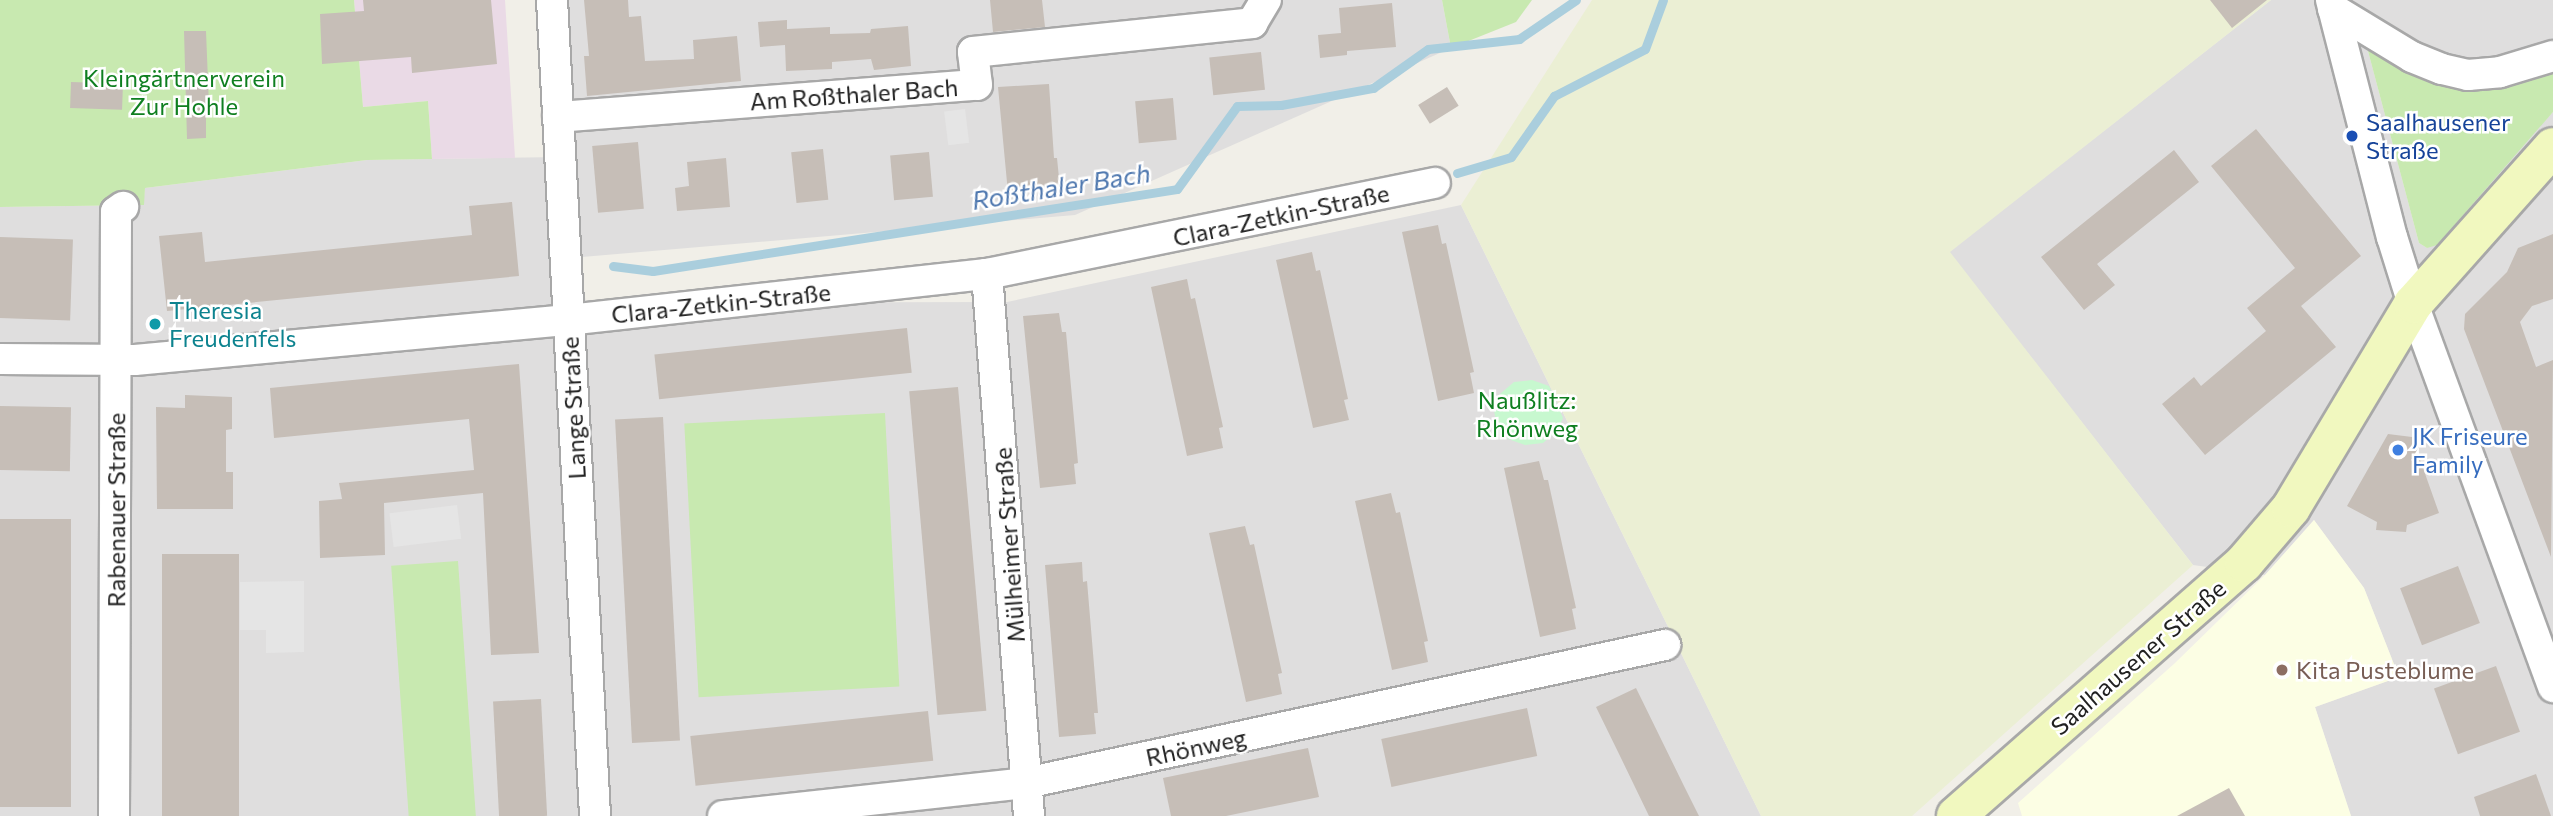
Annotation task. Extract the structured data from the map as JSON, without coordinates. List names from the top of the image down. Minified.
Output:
{"streets":{"street":["Am Roßthaler Bach","Clara-Zetkin-Straße","Lange Straße","Rabenauer Straße","Mülheimer Straße","Saalhausener Straße","Rhönweg"]},"crossings":[["Am Roßthaler Bach","Lange Straße"],["Clara-Zetkin-Straße","Lange Straße"],["Clara-Zetkin-Straße","Rabenauer Straße"],["Clara-Zetkin-Straße","Mülheimer Straße"],["Mülheimer Straße","Rhönweg"]],"water":["Roßthaler Bach"],"parks":["Kleingärtnerverein Zur Hohle","Naußlitz: Rhönweg"],"places":["Saalhausener Straße","Theresia Freudenfels","JK Friseure Family","Kita Pusteblume"]}
